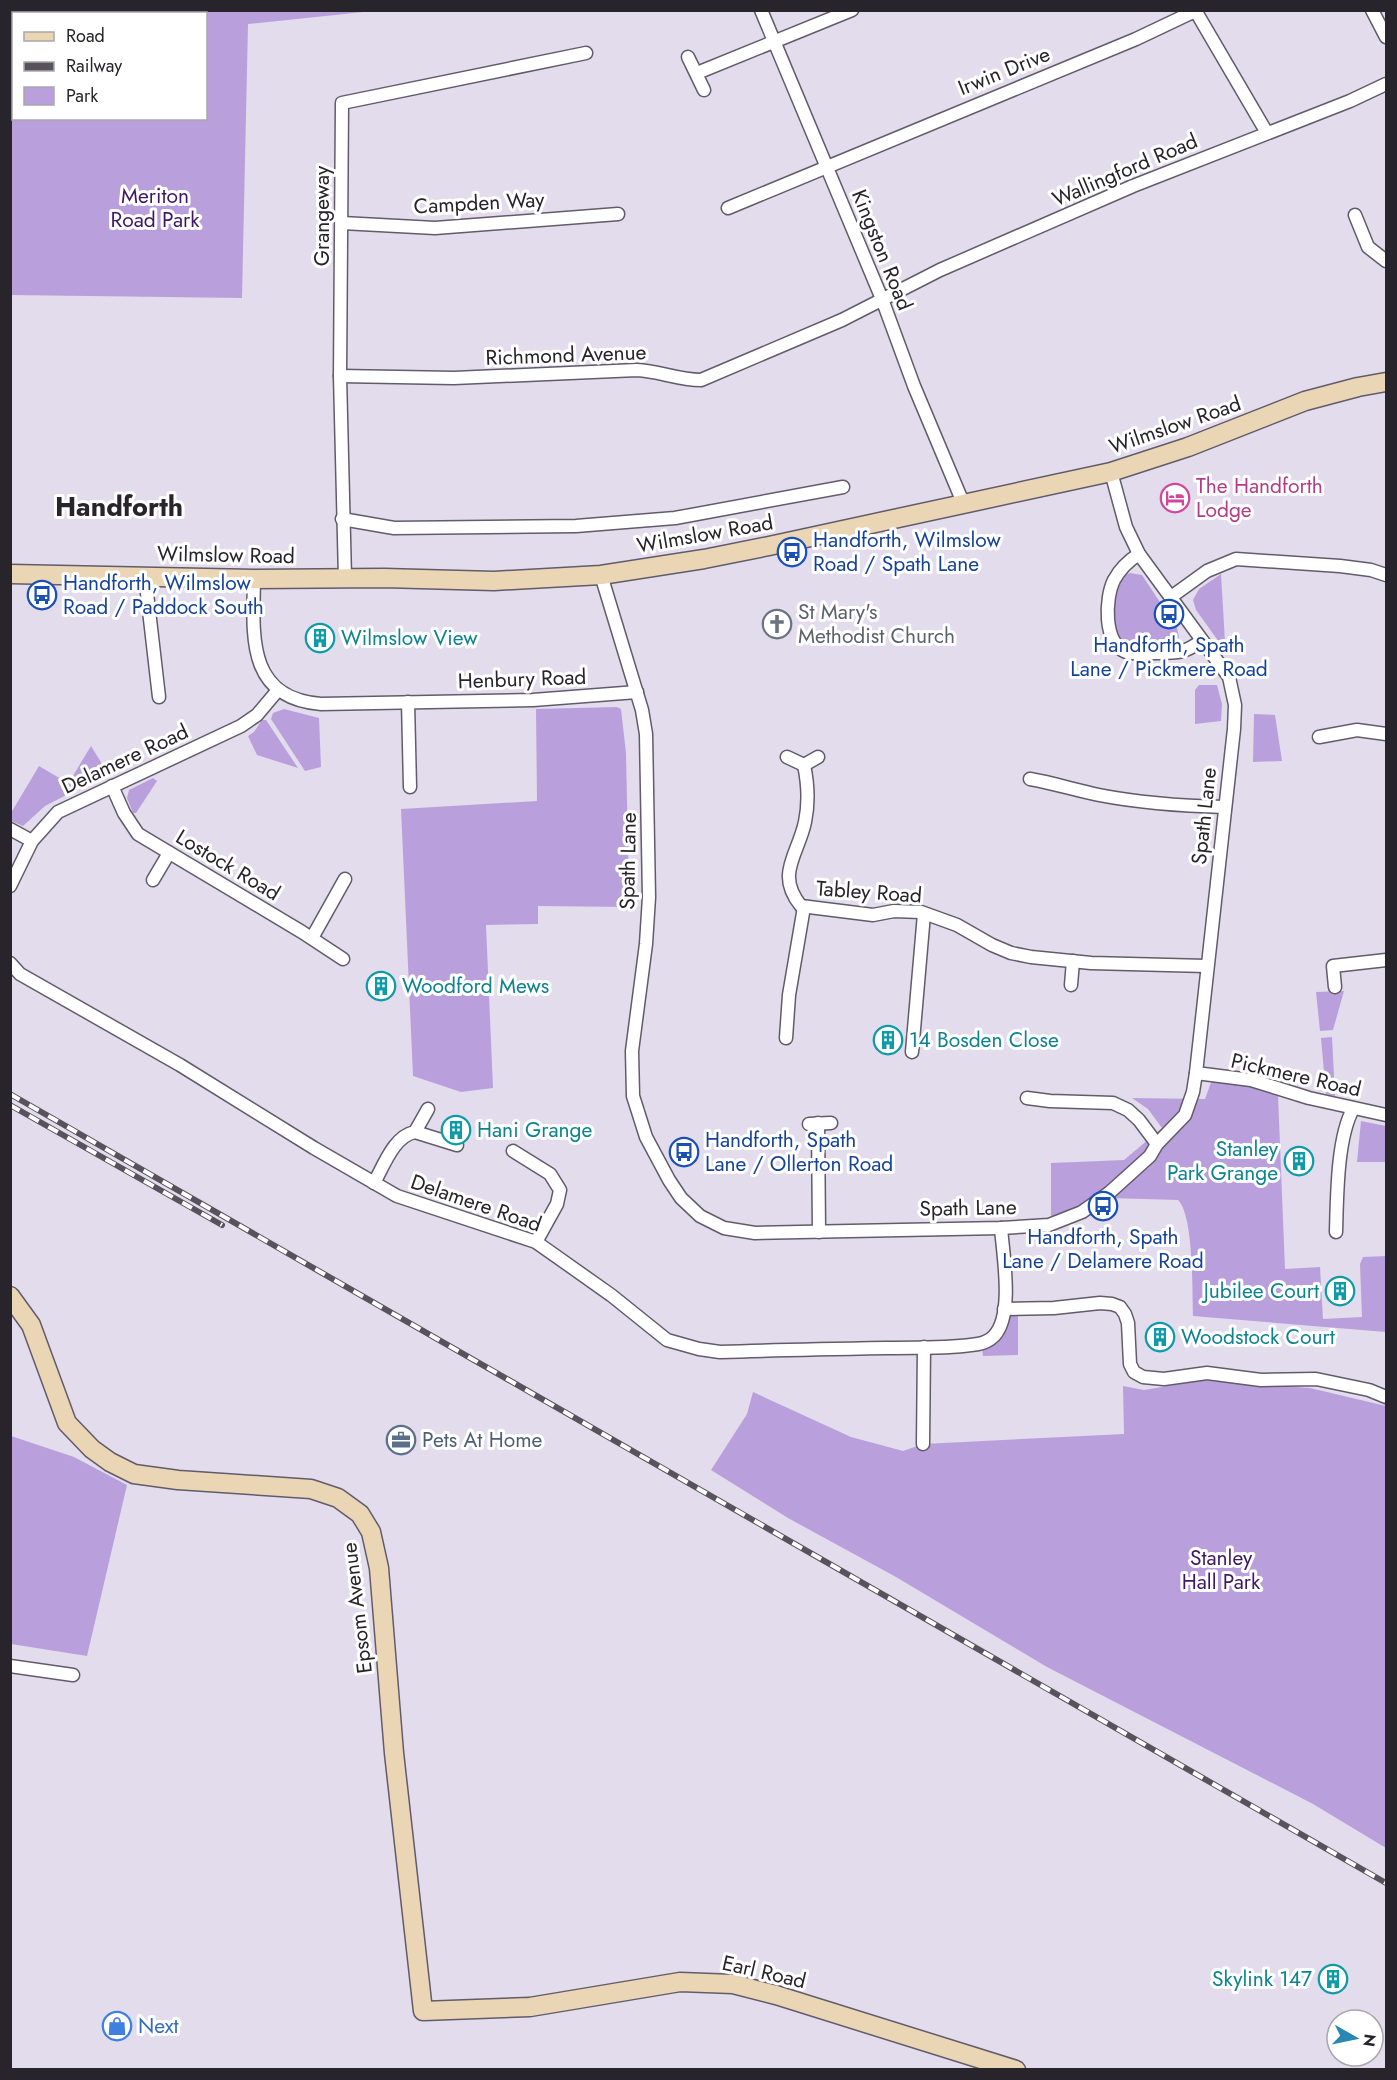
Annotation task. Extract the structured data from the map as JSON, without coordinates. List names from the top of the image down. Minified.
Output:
{"streets":{"street":["Irwin Drive","Wallingford Road","Campden Way","Grangeway","Kingston Road","Richmond Avenue","Wilmslow Road","Henbury Road","Delamere Road","Spath Lane","Lostock Road","Tabley Road","Pickmere Road","Epsom Avenue","Earl Road"]},"crossings":[["Irwin Drive","Kingston Road"],["Wallingford Road","Kingston Road"],["Wallingford Road","Richmond Avenue"],["Campden Way","Grangeway"],["Grangeway","Richmond Avenue"],["Grangeway","Wilmslow Road"],["Kingston Road","Richmond Avenue"],["Kingston Road","Wilmslow Road"],["Wilmslow Road","Spath Lane"],["Henbury Road","Delamere Road"],["Henbury Road","Spath Lane"],["Delamere Road","Spath Lane"],["Delamere Road","Lostock Road"],["Spath Lane","Tabley Road"],["Spath Lane","Pickmere Road"],["Epsom Avenue","Earl Road"]],"districts":["Handforth"],"parks":["Meriton Road Park","Stanley Hall Park"],"places":{"hotel":["The Handforth Lodge"],"bus stop":["Handforth, Wilmslow Road / Spath Lane","Handforth, Wilmslow Road / Paddock South","Handforth, Spath Lane / Pickmere Road","Handforth, Spath Lane / Ollerton Road","Handforth, Spath Lane / Delamere Road"],"church":["St Mary's Methodist Church"],"building":["Wilmslow View","Woodford Mews","14 Bosden Close","Hani Grange","Stanley Park Grange","Jubilee Court","Woodstock Court","Skylink 147"],"office":["Pets At Home"],"shop":["Next"]},"legend":["Road","Railway","Park"],"north":"right"}
